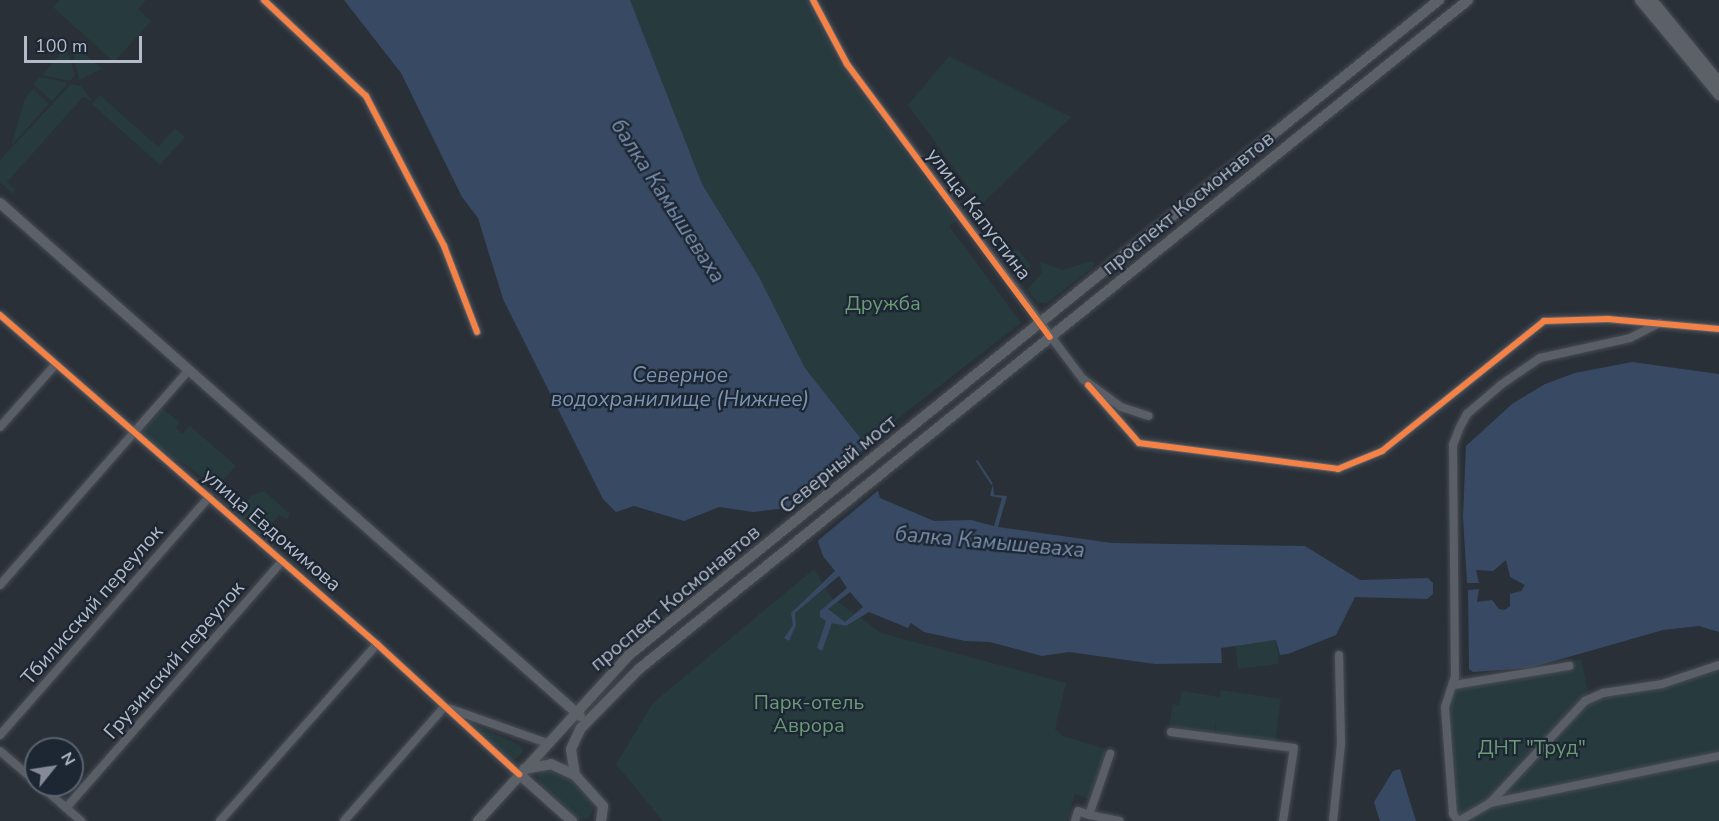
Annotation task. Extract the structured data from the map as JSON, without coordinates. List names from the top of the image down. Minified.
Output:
{"streets":{"main road":["проспект Космонавтов","Северный мост","улица Евдокимова"],"street":["улица Капустина","Тбилисский переулок","Грузинский переулок"]},"crossings":[["проспект Космонавтов","улица Капустина"],["проспект Космонавтов","Северный мост"],["проспект Космонавтов","улица Евдокимова"],["улица Евдокимова","Тбилисский переулок"],["улица Евдокимова","Грузинский переулок"]],"water":["балка Камышеваха","Северное водохранилище (Нижнее)"],"parks":["Дружба","Парк-отель Аврора","ДНТ \"Труд\""],"scale_bar":"100 m","north":"top right"}
